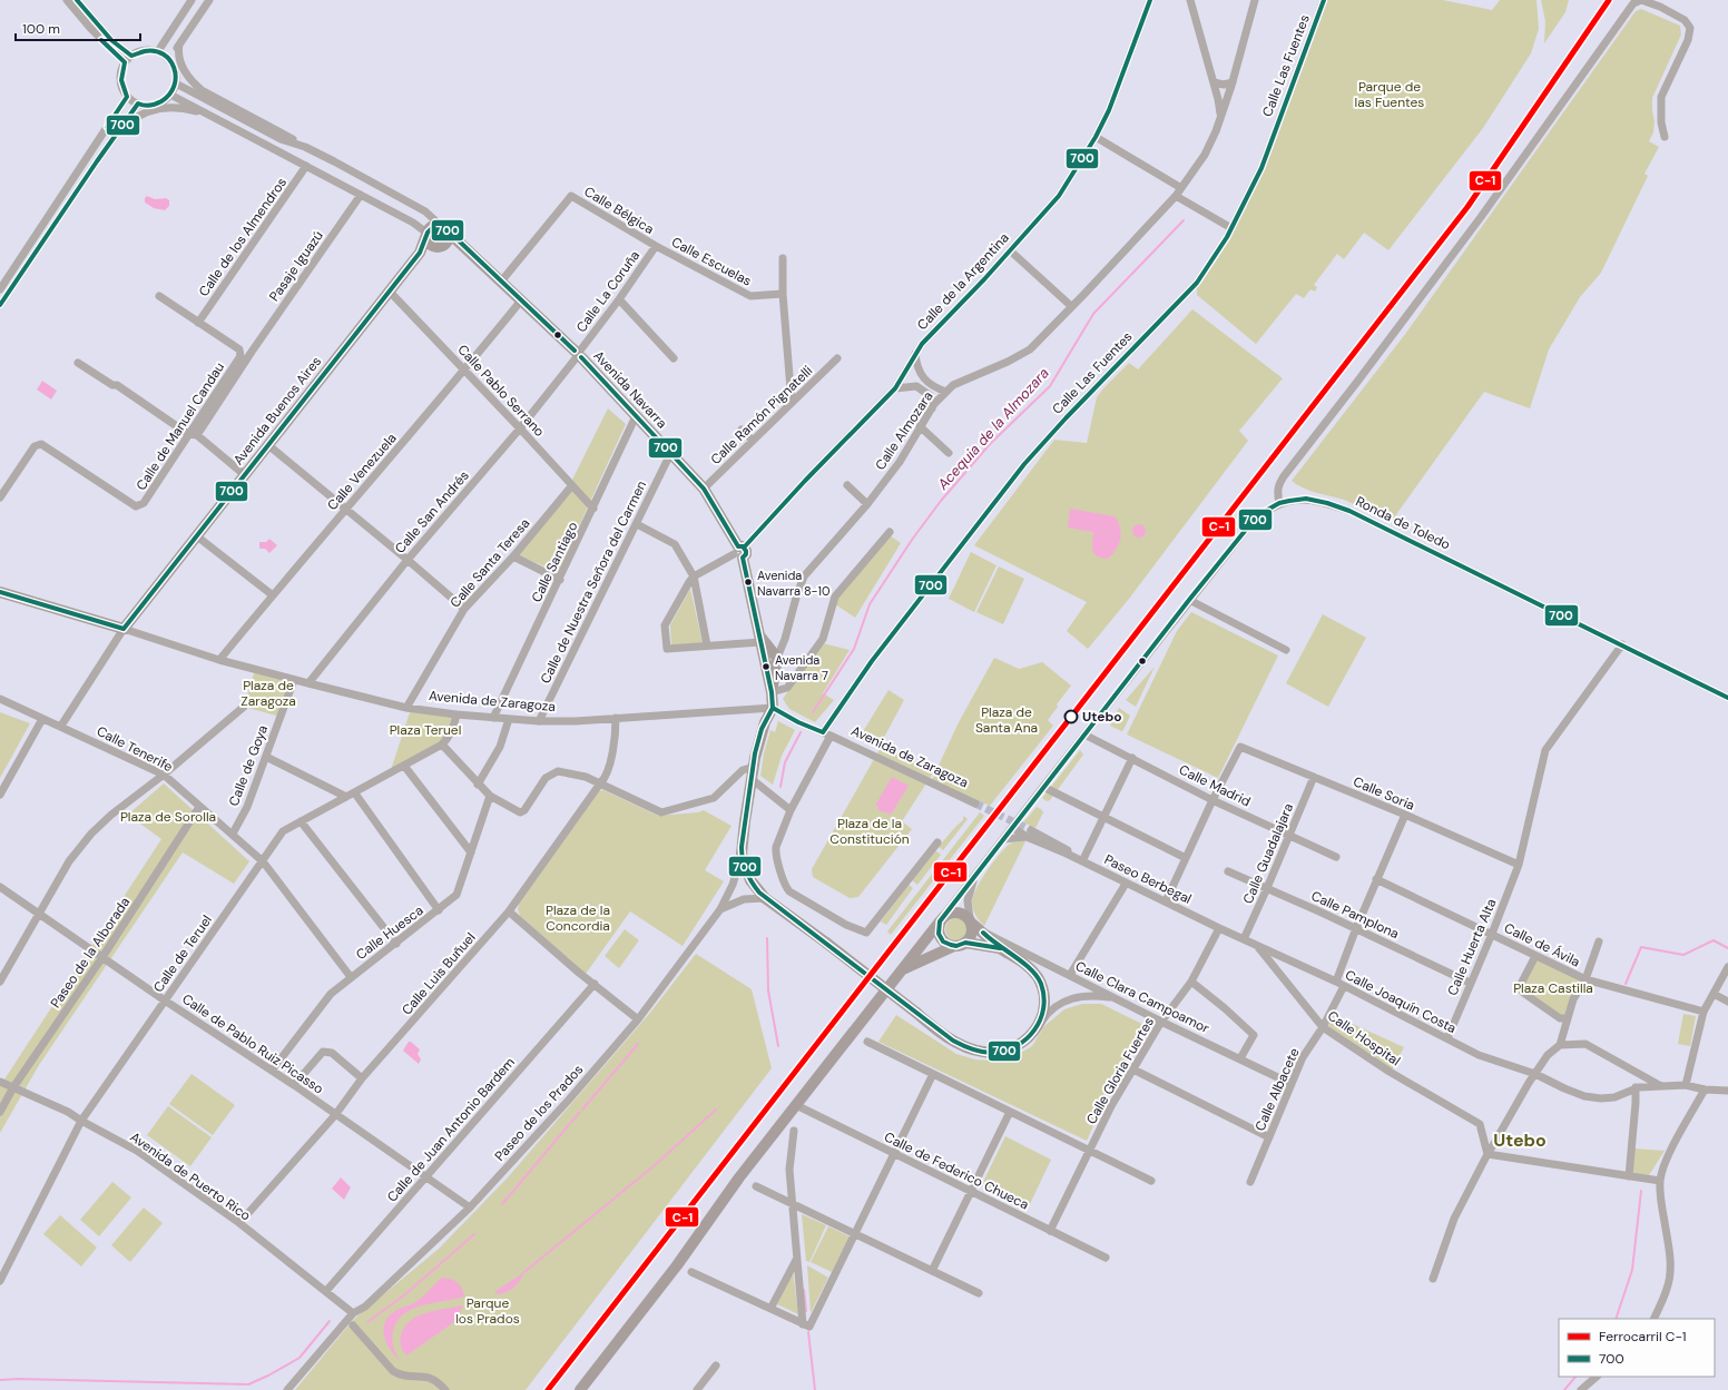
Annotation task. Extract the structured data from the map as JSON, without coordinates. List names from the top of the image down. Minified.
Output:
{"streets":{"street":["Calle Las Fuentes","Calle Bélgica","Calle de los Almendros","Calle Escuelas","Pasaje Iguazú","Calle de la Argentina","Calle La Coruña","Avenida Navarra","Calle Pablo Serrano","Avenida Buenos Aires","Calle Ramón Pignatelli","Calle de Manuel Candau","Calle Almozara","Calle Venezuela","Calle San Andrés","Ronda de Toledo","Calle Santiago","Calle Santa Teresa","Calle de Nuestra Señora del Carmen","Avenida de Zaragoza","Calle Tenerife","Calle de Goya","Calle Madrid","Calle Soria","Calle Guadalajara","Paseo Berbegal","Calle Pamplona","Calle Huesca","Calle de Ávila","Calle Huerta Alta","Paseo de la Alborada","Calle de Teruel","Calle Luis Buñuel","Calle Clara Campoamor","Calle Joaquín Costa","Calle Hospital","Calle de Pablo Ruiz Picasso","Calle Gloria Fuertes","Calle Albacete","Paseo de los Prados","Calle de Juan Antonio Bardem","Calle de Federico Chueca","Avenida de Puerto Rico"]},"crossings":[["Calle Las Fuentes","Avenida de Zaragoza"],["Calle Bélgica","Calle Escuelas"],["Calle Bélgica","Calle La Coruña"],["Calle Bélgica","Avenida Navarra"],["Calle de los Almendros","Calle de Manuel Candau"],["Calle Escuelas","Calle La Coruña"],["Calle de la Argentina","Avenida Navarra"],["Calle La Coruña","Avenida Navarra"],["Calle La Coruña","Calle San Andrés"],["Avenida Navarra","Avenida Buenos Aires"],["Avenida Navarra","Calle Ramón Pignatelli"],["Avenida Navarra","Calle Almozara"],["Avenida Navarra","Calle Venezuela"],["Avenida Navarra","Calle San Andrés"],["Avenida Navarra","Calle Santiago"],["Avenida Navarra","Calle de Nuestra Señora del Carmen"],["Avenida Navarra","Avenida de Zaragoza"],["Calle Pablo Serrano","Avenida Buenos Aires"],["Calle Pablo Serrano","Calle Venezuela"],["Calle Pablo Serrano","Calle San Andrés"],["Calle Pablo Serrano","Calle Santiago"],["Calle Pablo Serrano","Calle Santa Teresa"],["Avenida Buenos Aires","Avenida de Zaragoza"],["Calle Venezuela","Avenida de Zaragoza"],["Calle San Andrés","Avenida de Zaragoza"],["Ronda de Toledo","Calle Madrid"],["Ronda de Toledo","Calle Huerta Alta"],["Calle Santiago","Avenida de Zaragoza"],["Calle Santa Teresa","Avenida de Zaragoza"],["Calle de Nuestra Señora del Carmen","Avenida de Zaragoza"],["Avenida de Zaragoza","Calle de Goya"],["Avenida de Zaragoza","Calle de Teruel"],["Avenida de Zaragoza","Calle Luis Buñuel"],["Calle Tenerife","Calle de Goya"],["Calle Tenerife","Calle Huesca"],["Calle Tenerife","Paseo de la Alborada"],["Calle Tenerife","Calle de Teruel"],["Calle Madrid","Calle Soria"],["Calle Madrid","Calle Guadalajara"],["Calle Soria","Calle Guadalajara"],["Calle Soria","Calle Huerta Alta"],["Calle Guadalajara","Paseo Berbegal"],["Calle Guadalajara","Calle Pamplona"],["Paseo Berbegal","Calle Joaquín Costa"],["Paseo Berbegal","Calle Hospital"],["Paseo Berbegal","Calle Gloria Fuertes"],["Calle Pamplona","Calle Huerta Alta"],["Calle Huesca","Calle de Pablo Ruiz Picasso"],["Calle de Ávila","Calle Huerta Alta"],["Calle Huerta Alta","Calle Joaquín Costa"],["Paseo de la Alborada","Calle de Pablo Ruiz Picasso"],["Paseo de la Alborada","Avenida de Puerto Rico"],["Calle de Teruel","Calle de Pablo Ruiz Picasso"],["Calle de Teruel","Avenida de Puerto Rico"],["Calle Luis Buñuel","Calle de Pablo Ruiz Picasso"],["Calle Luis Buñuel","Avenida de Puerto Rico"],["Calle Clara Campoamor","Calle Gloria Fuertes"],["Calle Clara Campoamor","Calle Albacete"],["Calle Joaquín Costa","Calle Hospital"],["Calle Joaquín Costa","Calle Albacete"],["Calle Hospital","Calle Albacete"],["Calle de Pablo Ruiz Picasso","Paseo de los Prados"],["Calle de Pablo Ruiz Picasso","Calle de Juan Antonio Bardem"],["Calle Gloria Fuertes","Calle de Federico Chueca"],["Paseo de los Prados","Avenida de Puerto Rico"],["Calle de Juan Antonio Bardem","Avenida de Puerto Rico"]],"districts":["Utebo"],"water":["Acequia de la Almozara"],"parks":["Parque de las Fuentes","Plaza de Zaragoza","Plaza de Santa Ana","Plaza Teruel","Plaza de Sorolla","Plaza de la Constitución","Plaza de la Concordia","Plaza Castilla","Parque los Prados"],"places":["Avenida Navarra 8-10","Avenida Navarra 7","Utebo"],"lines":["rail line C-1","transit line 700"],"legend":["Ferrocarril C-1","700"],"scale_bar":"100 m"}
